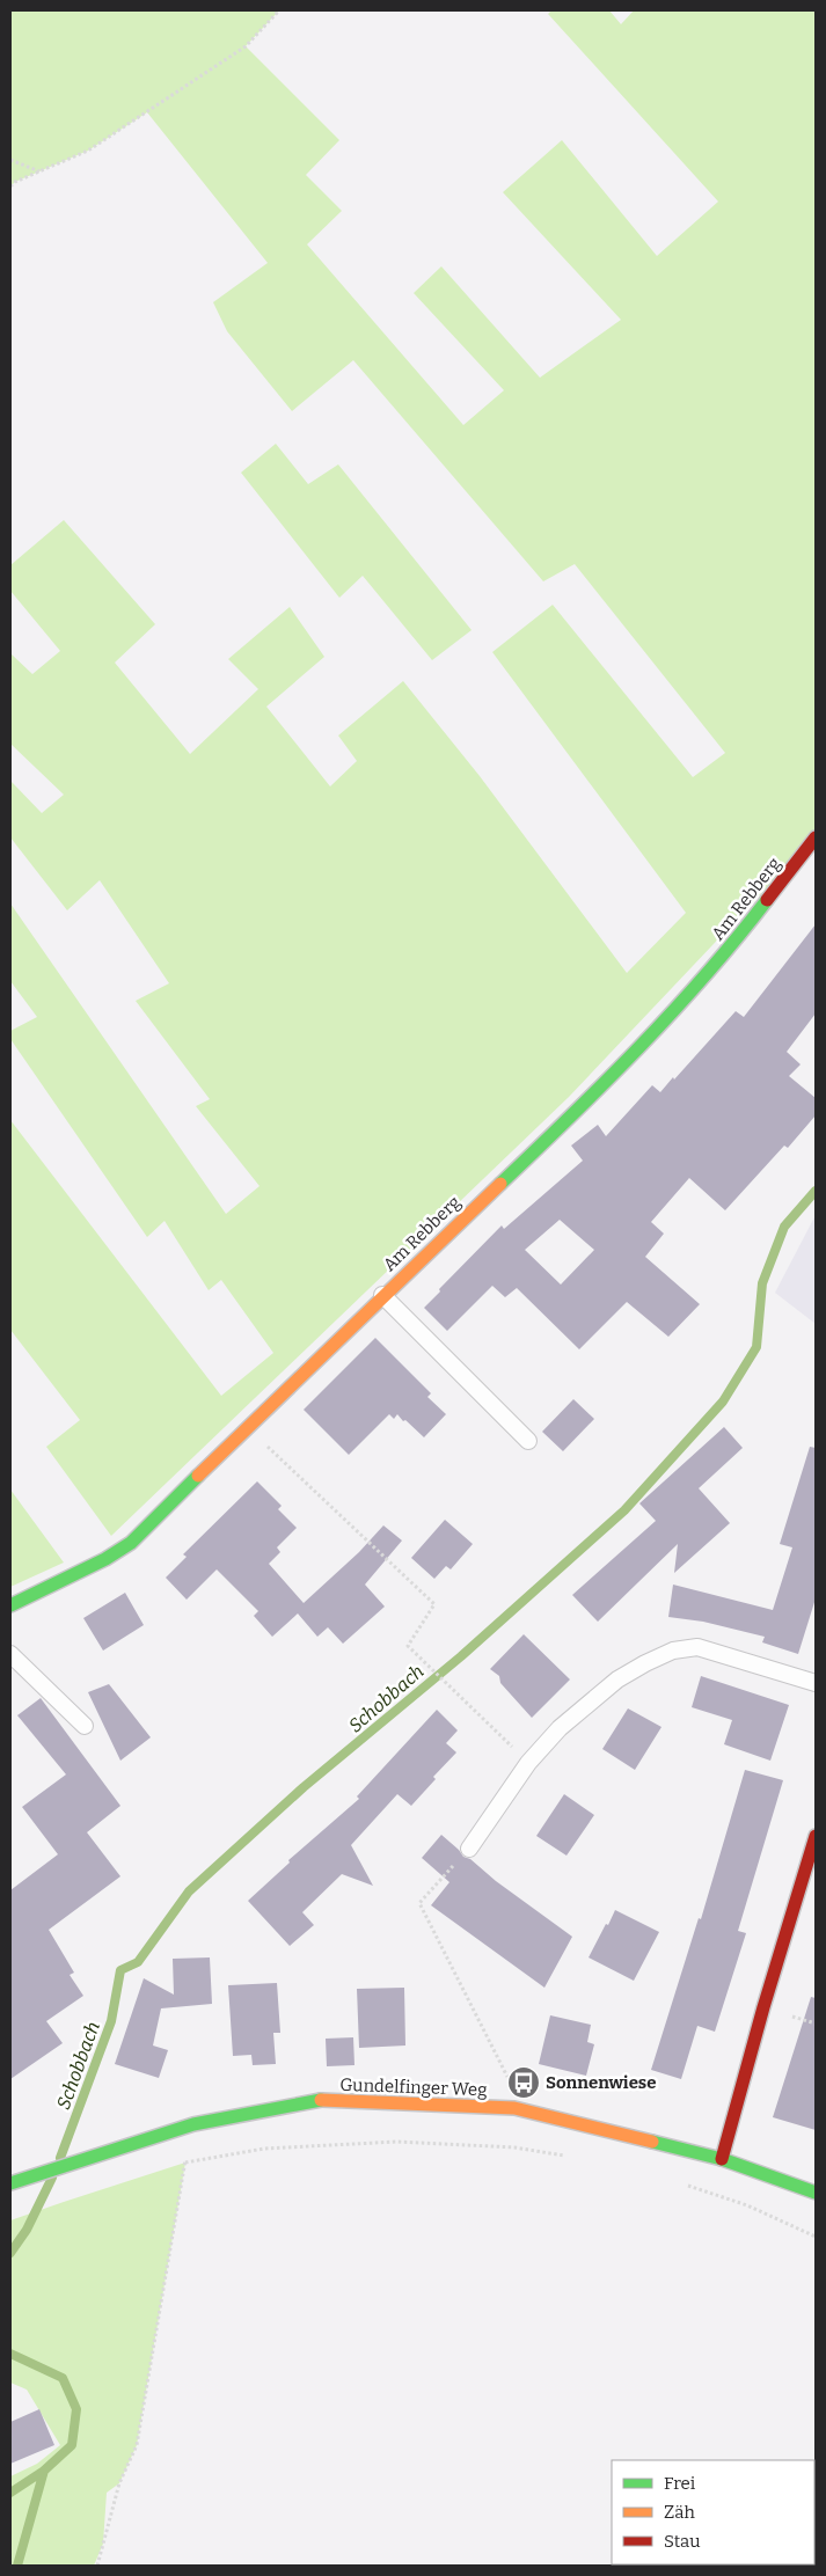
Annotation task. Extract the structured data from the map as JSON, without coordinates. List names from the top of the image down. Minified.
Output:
{"streets":{"street":["Am Rebberg","Gundelfinger Weg"]},"water":["Schobbach"],"places":{"bus stop":["Sonnenwiese"]},"legend":["Frei","Zäh","Stau"]}
